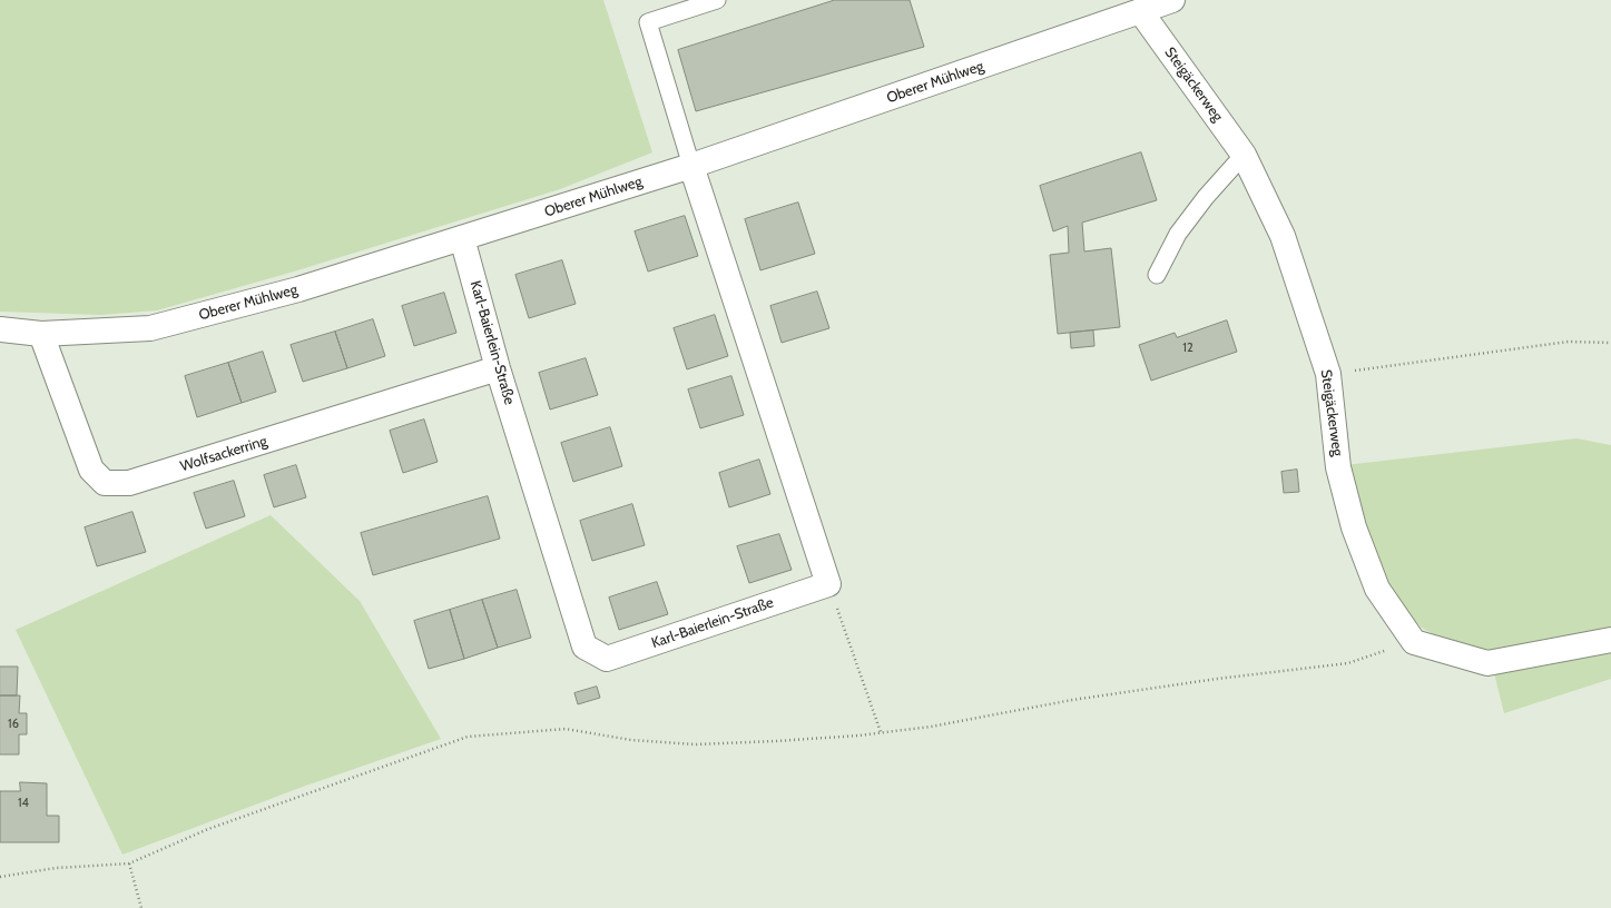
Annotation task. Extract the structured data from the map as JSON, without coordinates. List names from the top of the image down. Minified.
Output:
{"streets":{"street":["Oberer Mühlweg","Steigäckerweg","Karl-Baierlein-Straße","Wolfsackerring"]},"crossings":[["Oberer Mühlweg","Steigäckerweg"],["Oberer Mühlweg","Karl-Baierlein-Straße"],["Oberer Mühlweg","Wolfsackerring"],["Karl-Baierlein-Straße","Wolfsackerring"]],"house_numbers":["12","16","14"]}
